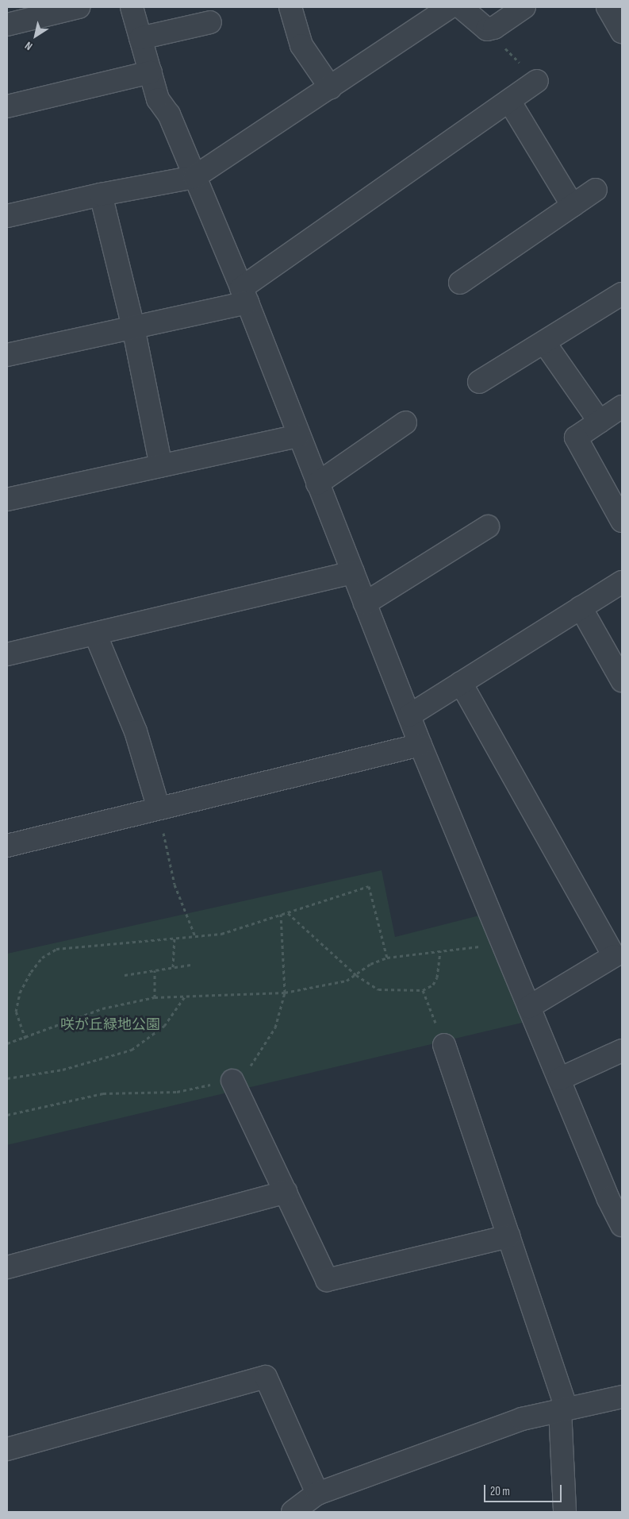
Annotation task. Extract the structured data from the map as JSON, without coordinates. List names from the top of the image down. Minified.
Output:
{"parks":["咲が丘緑地公園"],"scale_bar":"20 m","north":"bottom left"}
